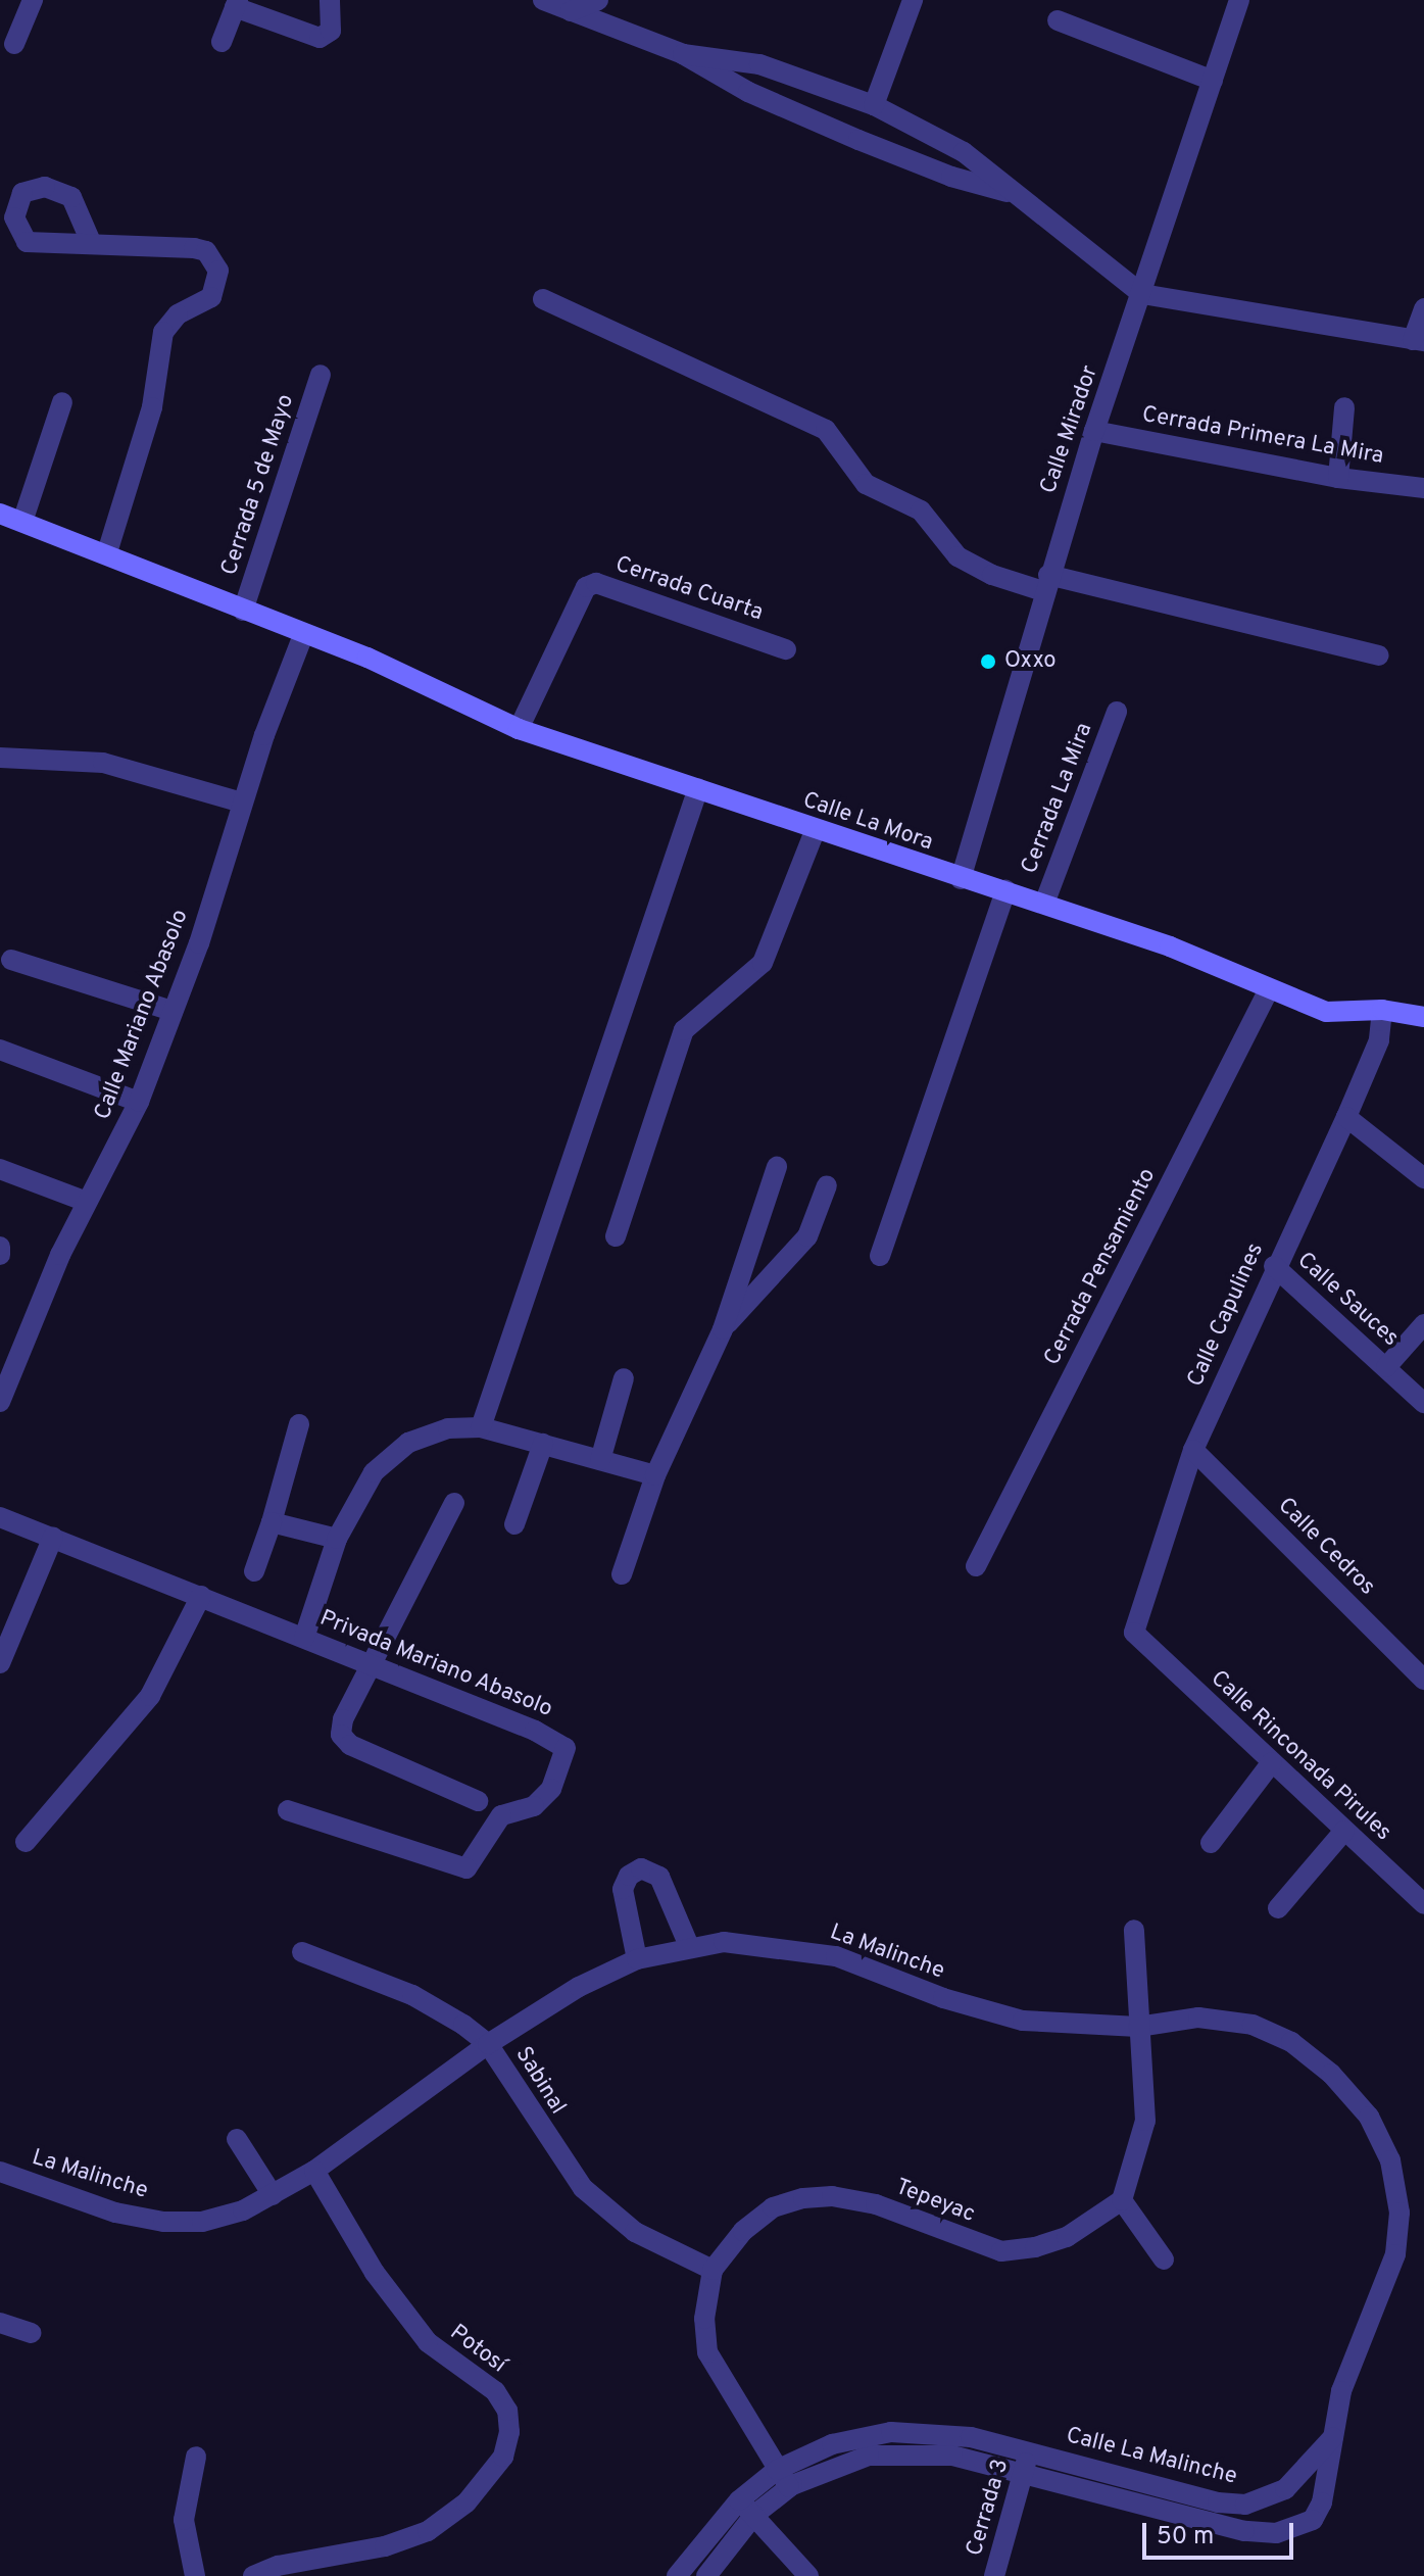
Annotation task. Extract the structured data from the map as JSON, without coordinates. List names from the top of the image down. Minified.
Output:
{"streets":{"street":["Calle Mirador","Cerrada Primera La Mira","Cerrada 5 de Mayo","Cerrada Cuarta","Cerrada La Mira","Calle La Mora","Calle Mariano Abasolo","Cerrada Pensamiento","Calle Sauces","Calle Capulines","Calle Cedros","Privada Mariano Abasolo","Calle Rinconada Pirules","La Malinche","Sabinal","Tepeyac","Potosí","Calle La Malinche","Cerrada 3"]},"crossings":[["Calle Mirador","Cerrada Primera La Mira"],["Calle Mirador","Calle La Mora"],["Cerrada 5 de Mayo","Calle La Mora"],["Cerrada Cuarta","Calle La Mora"],["Cerrada La Mira","Calle La Mora"],["Calle La Mora","Calle Mariano Abasolo"],["Calle La Mora","Cerrada Pensamiento"],["Calle La Mora","Calle Capulines"],["Calle Sauces","Calle Capulines"],["Calle Capulines","Calle Cedros"],["Calle Capulines","Calle Rinconada Pirules"],["La Malinche","Sabinal"],["La Malinche","Potosí"],["La Malinche","Calle La Malinche"],["Sabinal","Tepeyac"],["Tepeyac","Calle La Malinche"],["Calle La Malinche","Cerrada 3"]],"places":["Oxxo"],"scale_bar":"50 m"}
